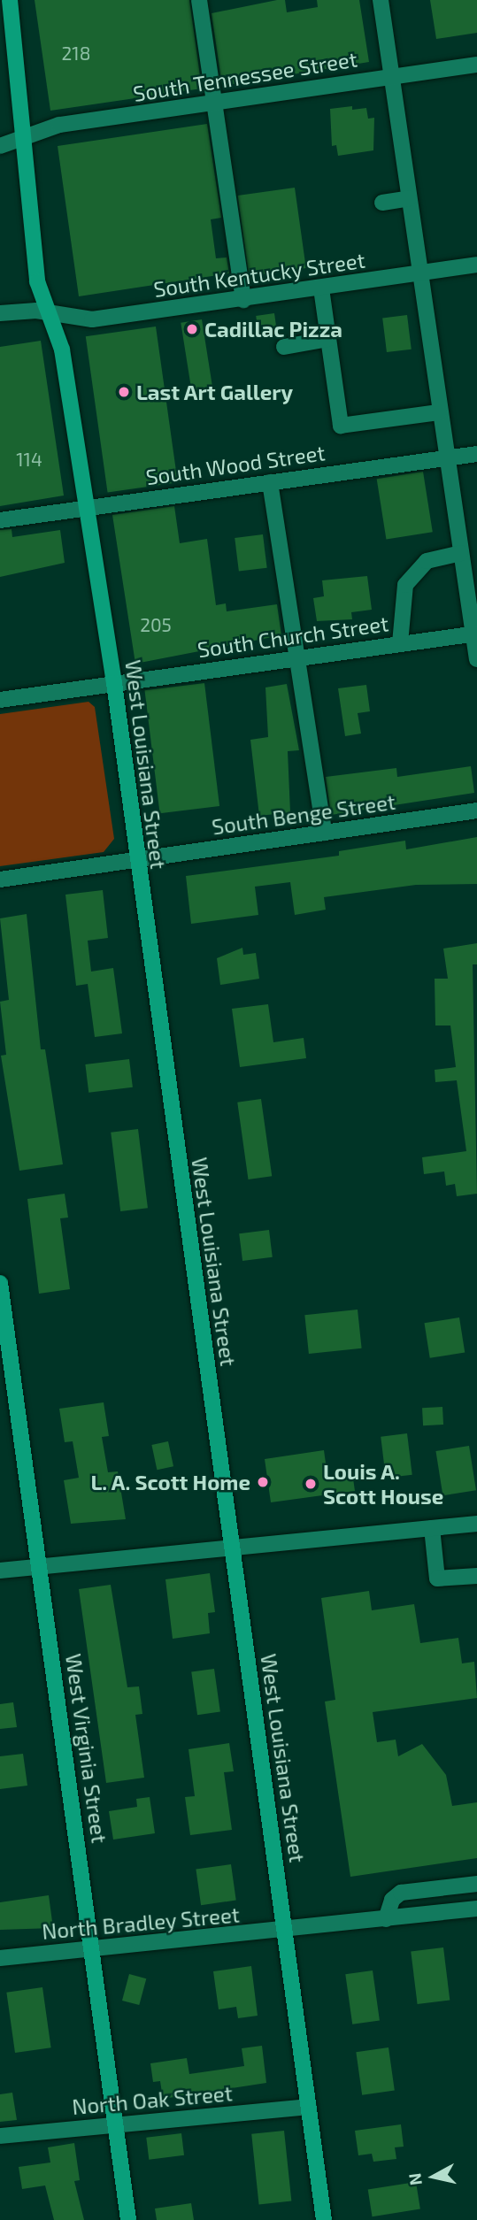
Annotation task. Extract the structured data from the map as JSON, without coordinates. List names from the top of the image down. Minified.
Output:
{"streets":{"main road":["West Louisiana Street","West Virginia Street"],"street":["South Tennessee Street","South Kentucky Street","South Wood Street","South Church Street","South Benge Street","North Bradley Street","North Oak Street"]},"crossings":[["South Tennessee Street","West Louisiana Street"],["South Kentucky Street","West Louisiana Street"],["South Wood Street","West Louisiana Street"],["South Church Street","West Louisiana Street"],["West Louisiana Street","South Benge Street"],["West Louisiana Street","North Bradley Street"],["West Louisiana Street","North Oak Street"],["West Virginia Street","North Bradley Street"],["West Virginia Street","North Oak Street"]],"places":["Cadillac Pizza","Last Art Gallery","L. A. Scott Home","Louis A. Scott House"],"house_numbers":["218","114","205"],"north":"left"}
